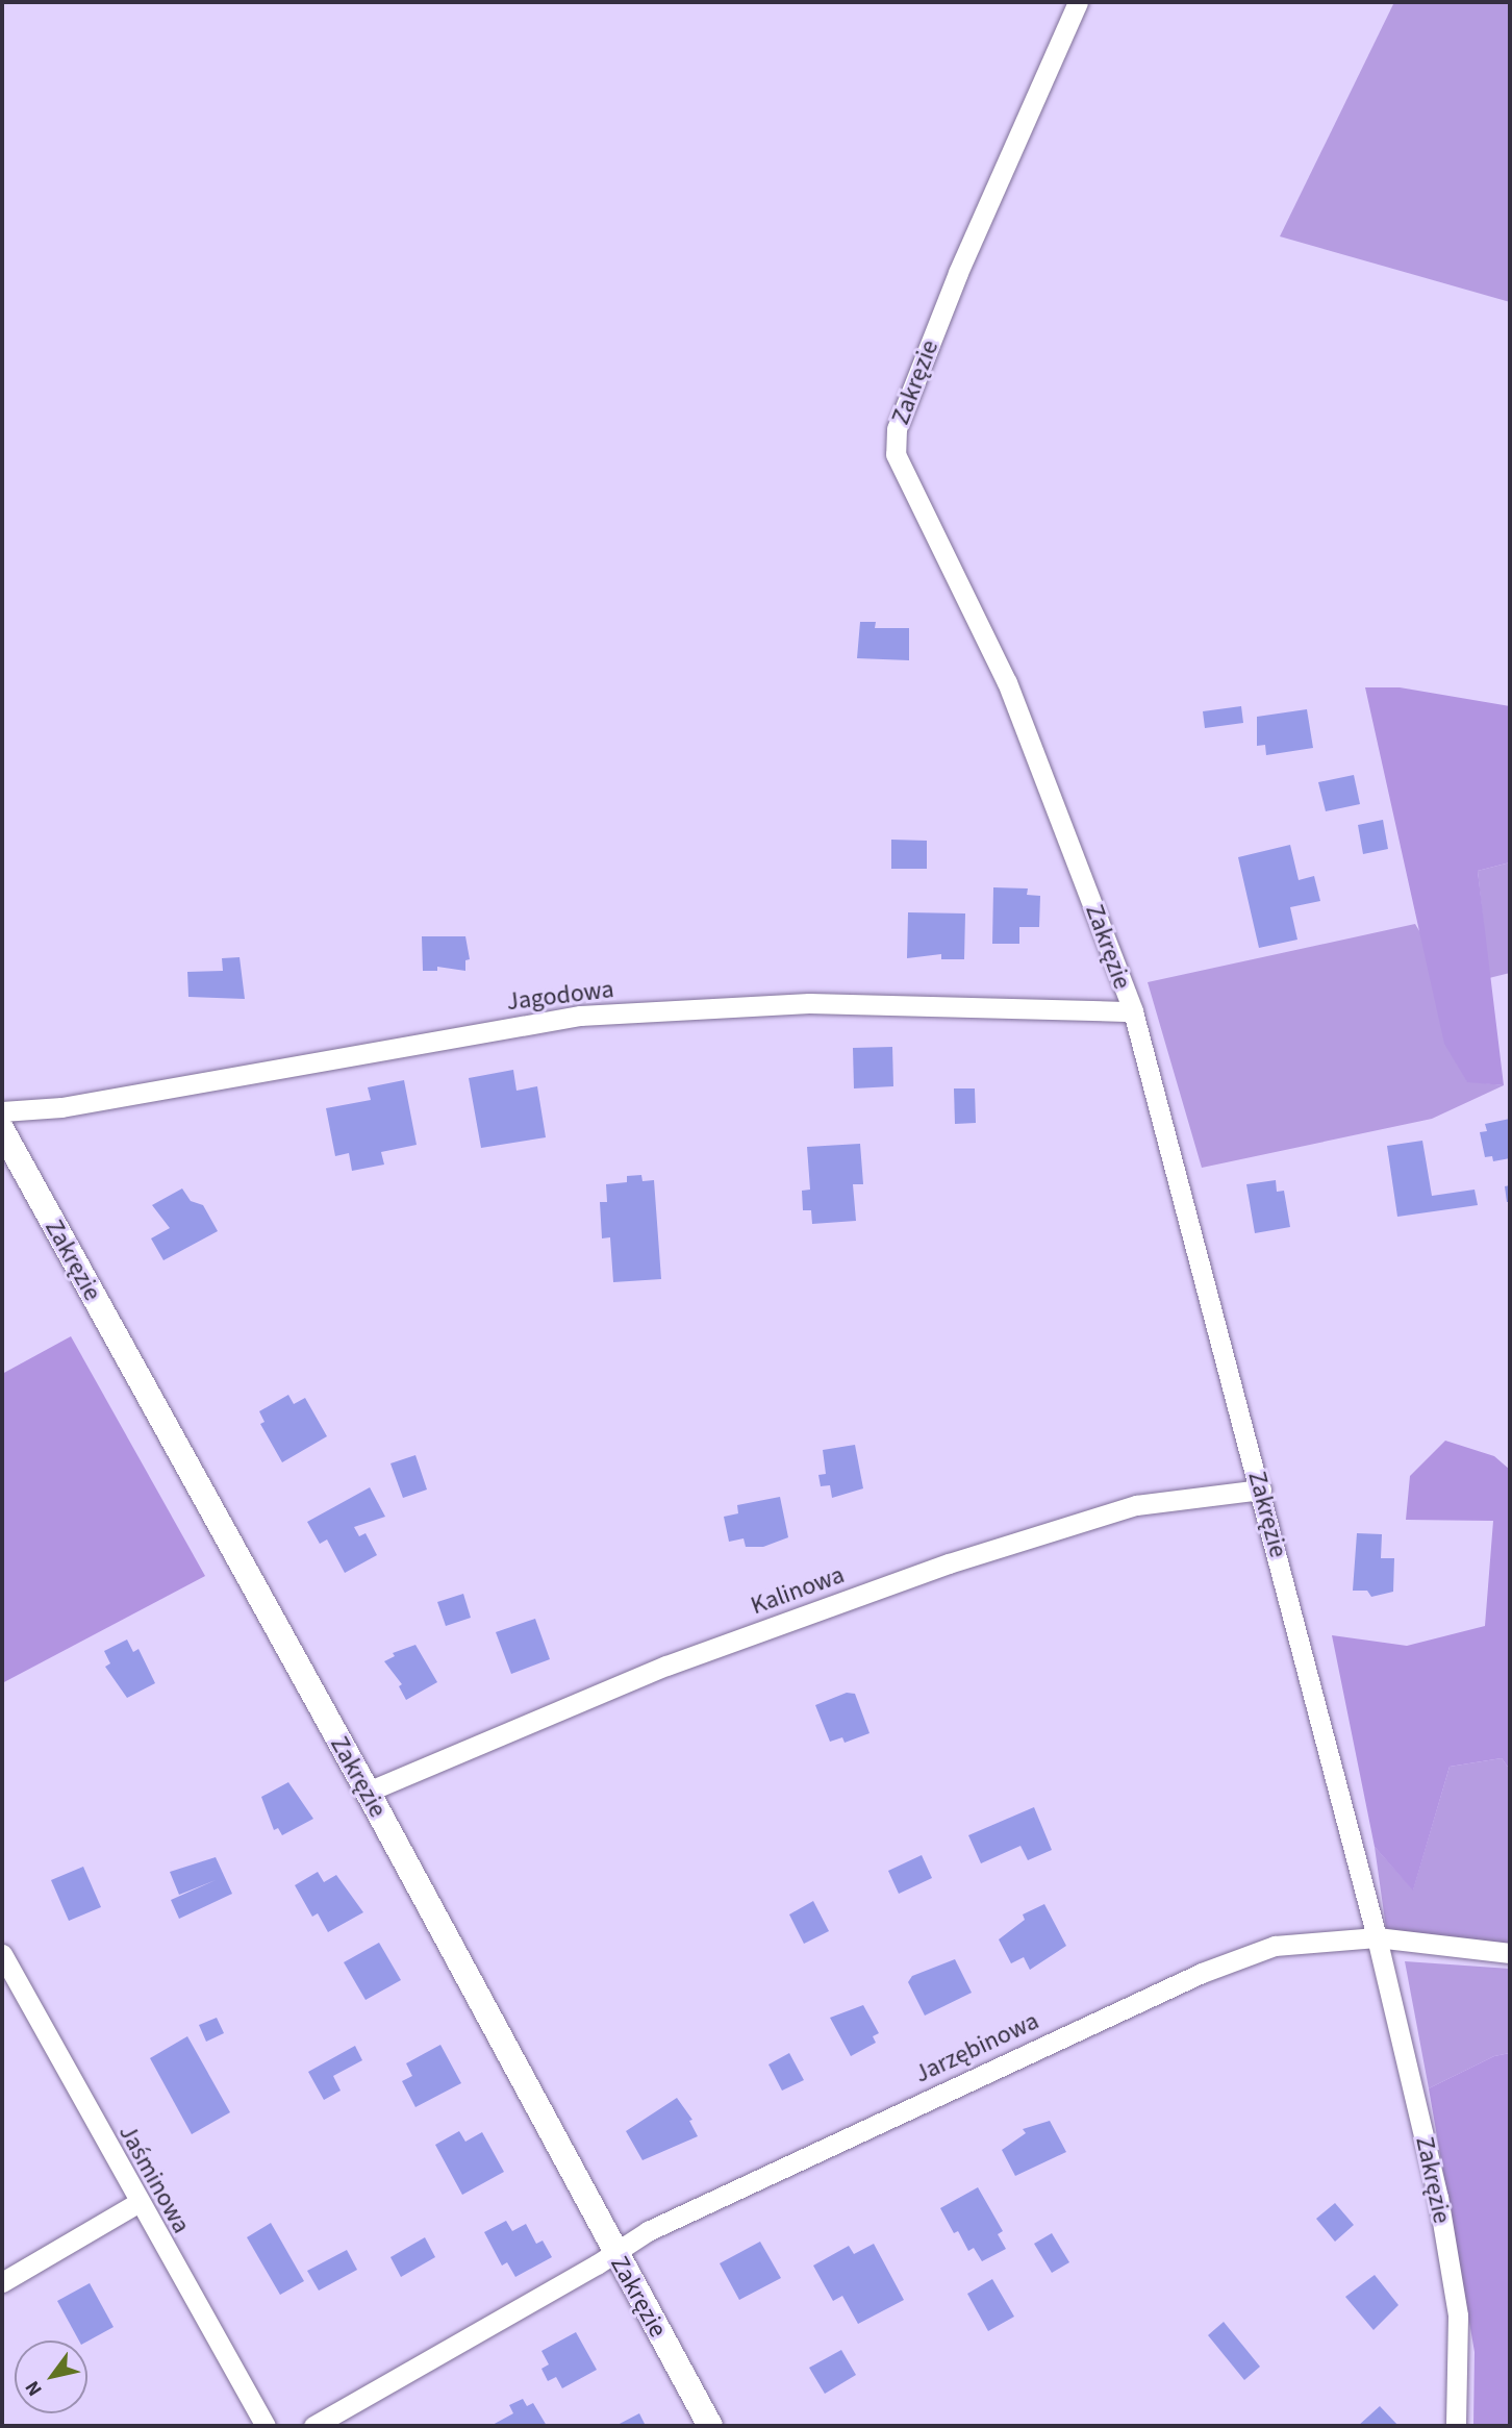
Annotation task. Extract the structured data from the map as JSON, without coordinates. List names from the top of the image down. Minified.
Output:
{"streets":{"street":["Zakręzie","Jagodowa","Kalinowa","Jarzębinowa","Jaśminowa"]},"crossings":[["Zakręzie","Jagodowa"],["Zakręzie","Kalinowa"],["Zakręzie","Jarzębinowa"]],"north":"bottom left"}
